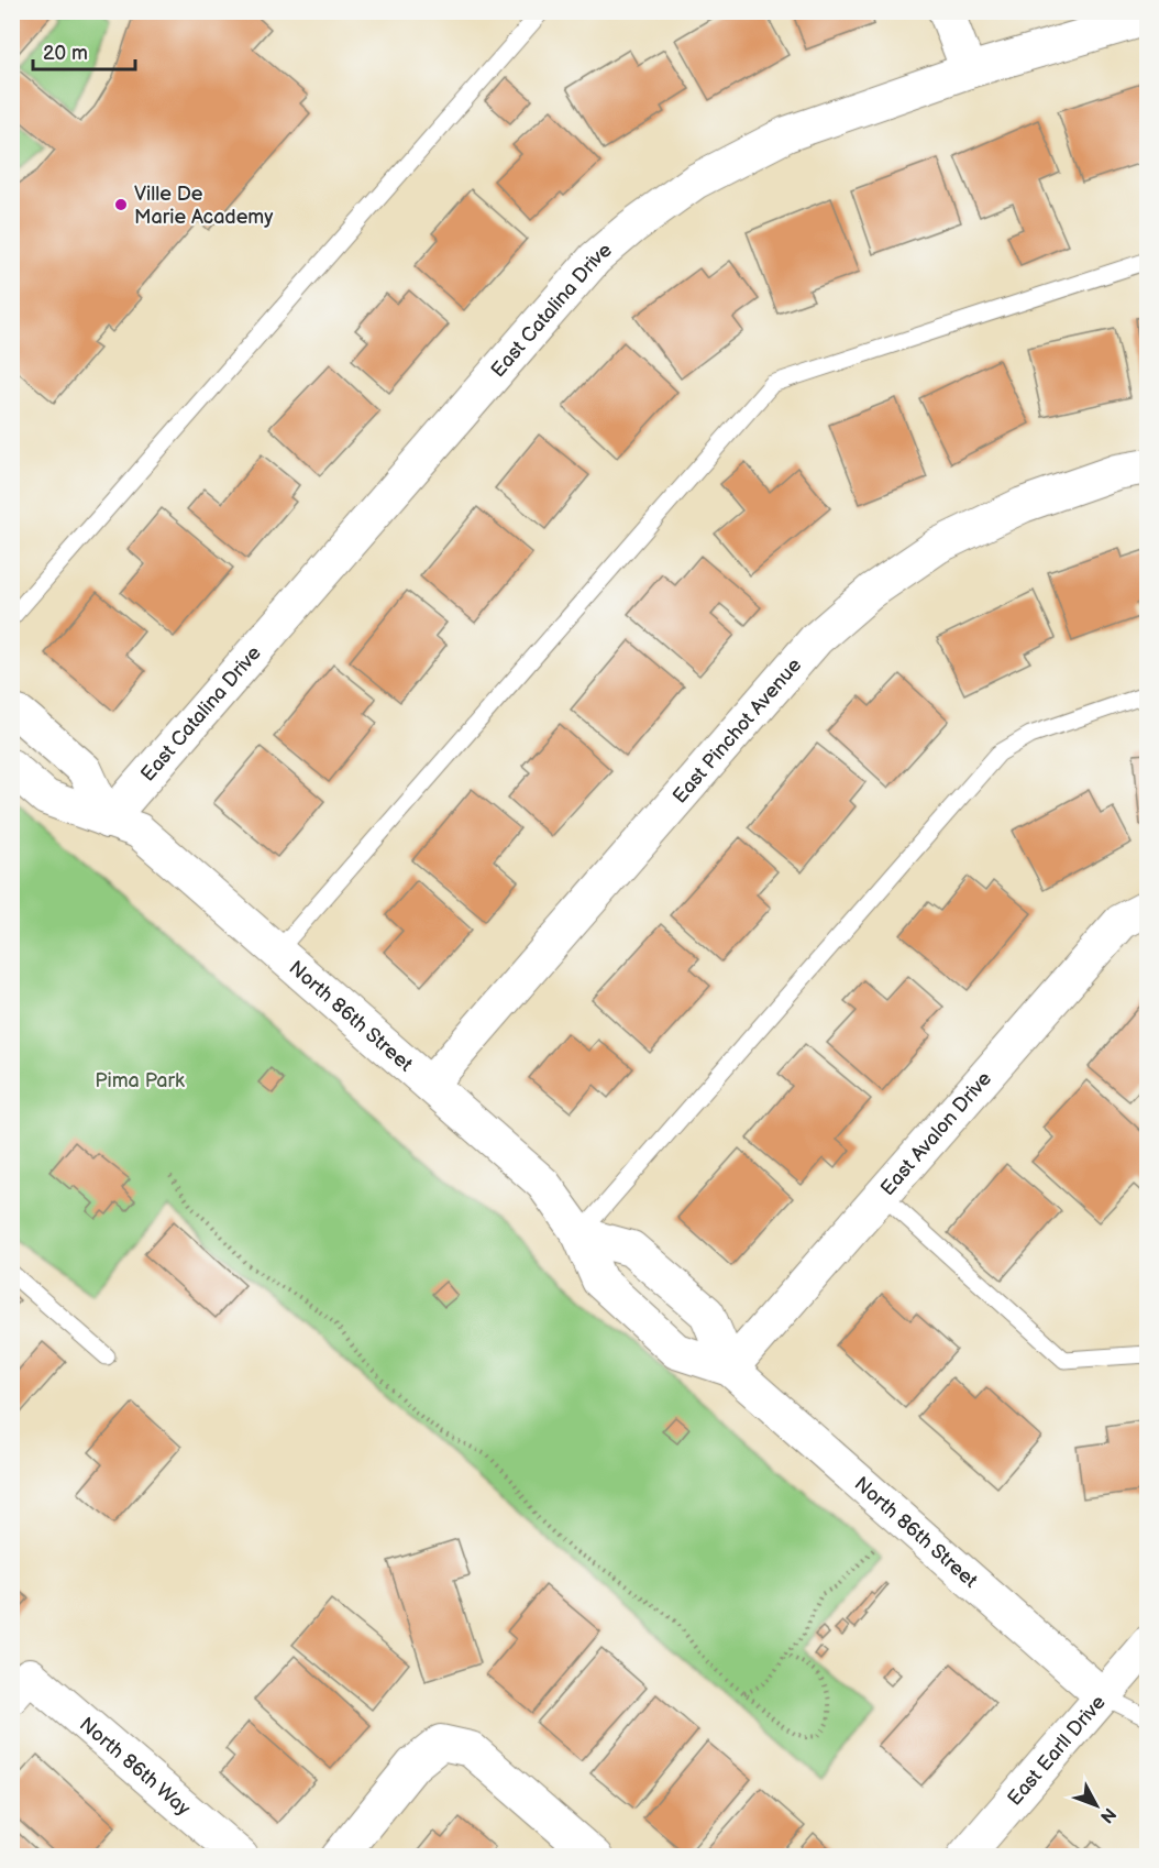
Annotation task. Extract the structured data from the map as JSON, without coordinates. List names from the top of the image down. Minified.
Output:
{"streets":{"street":["East Catalina Drive","East Pinchot Avenue","North 86th Street","East Avalon Drive","East Earll Drive","North 86th Way"]},"crossings":[["East Catalina Drive","North 86th Street"],["East Pinchot Avenue","North 86th Street"],["North 86th Street","East Avalon Drive"],["North 86th Street","East Earll Drive"]],"parks":["Pima Park"],"places":["Ville De Marie Academy"],"scale_bar":"20 m","north":"bottom right"}
